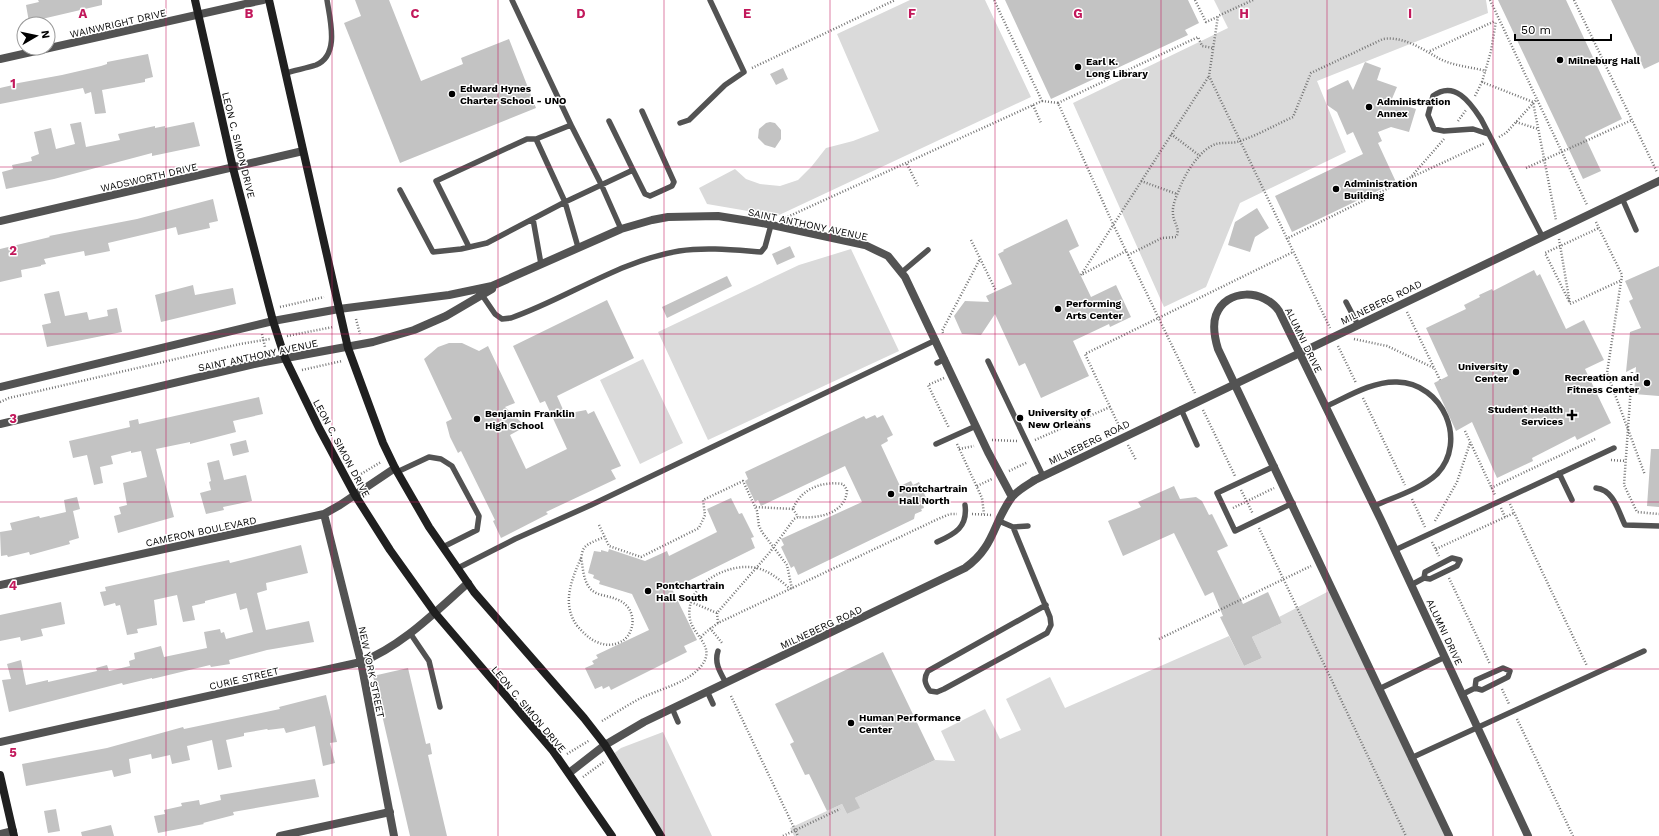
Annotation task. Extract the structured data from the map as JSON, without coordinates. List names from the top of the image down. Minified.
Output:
{"streets":{"main road":["LEON C. SIMON DRIVE"],"street":["WAINWRIGHT DRIVE","WADSWORTH DRIVE","SAINT ANTHONY AVENUE","MILNEBERG ROAD","ALUMNI DRIVE","CAMERON BOULEVARD","NEW YORK STREET","CURIE STREET"]},"crossings":[["WAINWRIGHT DRIVE","LEON C. SIMON DRIVE"],["LEON C. SIMON DRIVE","WADSWORTH DRIVE"],["LEON C. SIMON DRIVE","SAINT ANTHONY AVENUE"],["LEON C. SIMON DRIVE","MILNEBERG ROAD"],["LEON C. SIMON DRIVE","CAMERON BOULEVARD"],["LEON C. SIMON DRIVE","CURIE STREET"],["SAINT ANTHONY AVENUE","MILNEBERG ROAD"],["MILNEBERG ROAD","ALUMNI DRIVE"],["CAMERON BOULEVARD","NEW YORK STREET"],["NEW YORK STREET","CURIE STREET"]],"places":{"other":["Milneburg Hall","Earl K. Long Library","Edward Hynes Charter School - UNO","Administration Annex","Administration Building","Performing Arts Center","University Center","Recreation and Fitness Center","University of New Orleans","Benjamin Franklin High School","Pontchartrain Hall North","Pontchartrain Hall South","Human Performance Center"],"health":["Student Health Services"]},"scale_bar":"50 m","north":"right","grid":{"columns":["A","B","C","D","E","F","G","H","I"],"rows":["1","2","3","4","5"]}}
